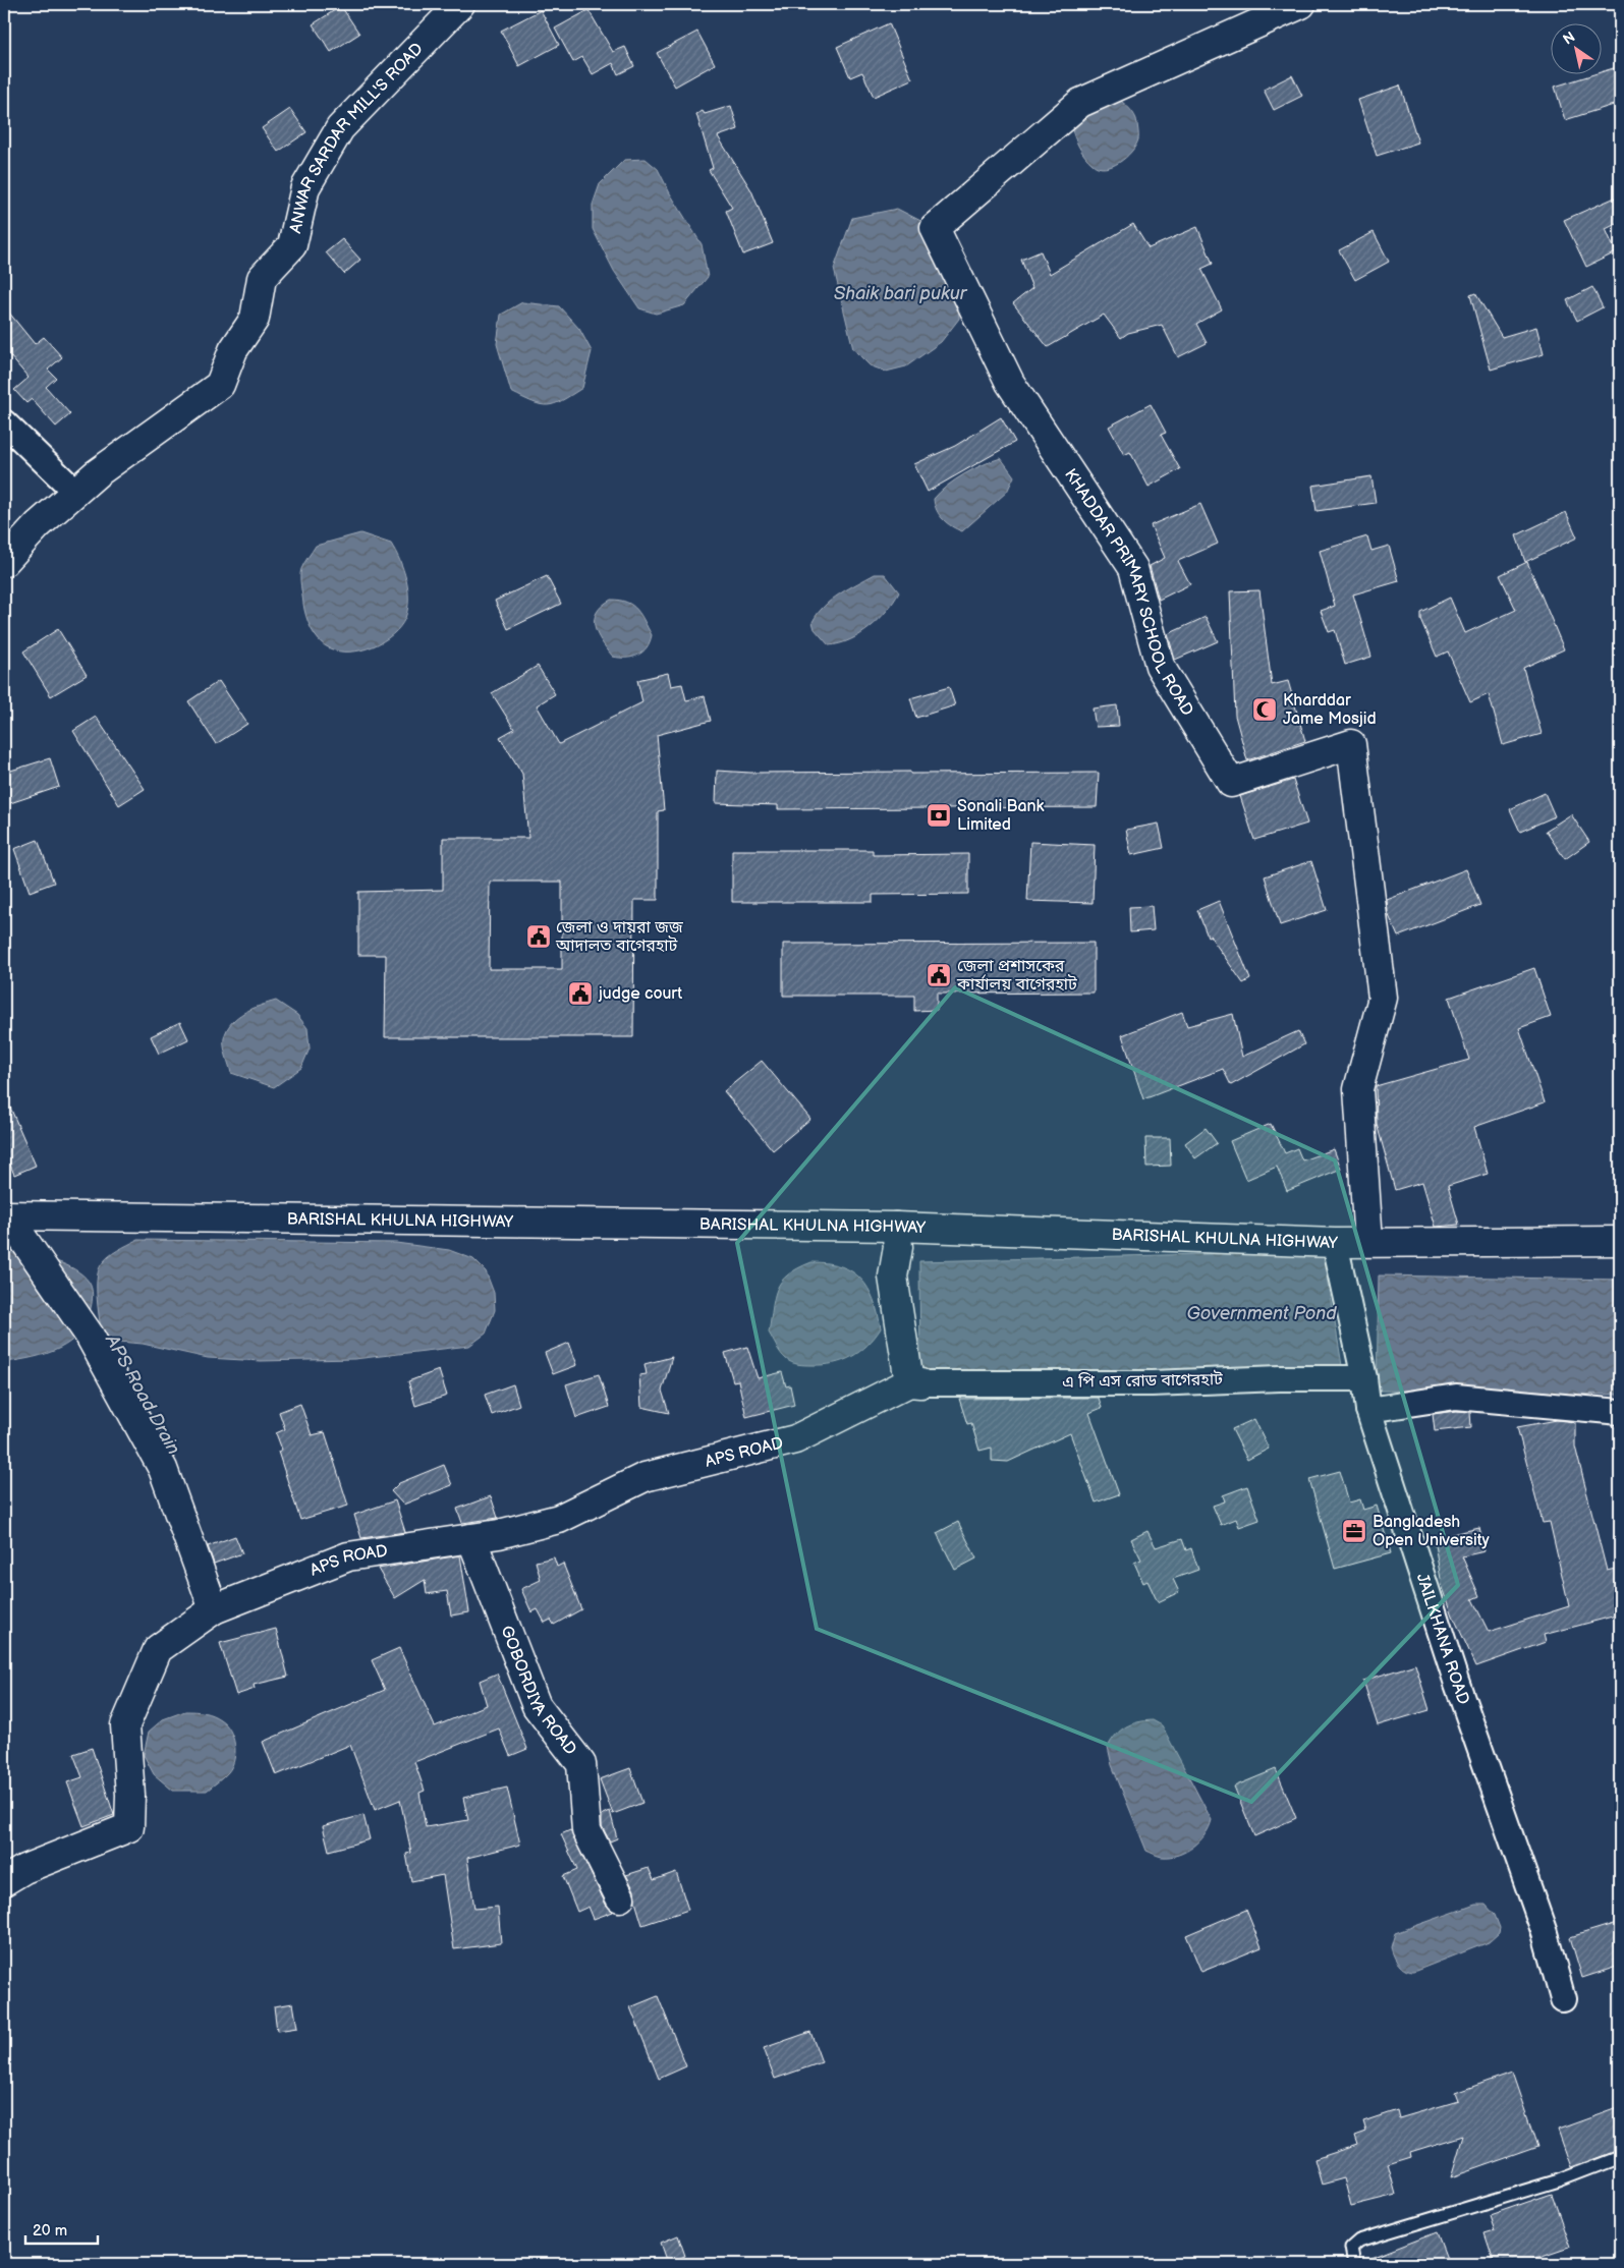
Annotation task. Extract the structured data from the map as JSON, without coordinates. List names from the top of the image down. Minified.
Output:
{"streets":{"main road":["ANWAR SARDAR MILL'S ROAD","KHADDAR PRIMARY SCHOOL ROAD","BARISHAL KHULNA HIGHWAY","APS ROAD","GOBORDIYA ROAD"],"street":["এ পি এস রোড বাগেরহাট","JAILKHANA ROAD"]},"crossings":[["KHADDAR PRIMARY SCHOOL ROAD","BARISHAL KHULNA HIGHWAY"],["BARISHAL KHULNA HIGHWAY","JAILKHANA ROAD"],["এ পি এস রোড বাগেরহাট","APS ROAD"],["এ পি এস রোড বাগেরহাট","JAILKHANA ROAD"],["APS ROAD","GOBORDIYA ROAD"]],"water":["Shaik bari pukur","Government Pond","APS Road Drain"],"places":{"mosque":["Kharddar Jame Mosjid"],"bank":["Sonali Bank Limited"],"public building":["জেলা ও দায়রা জজ আদালত বাগেরহাট","জেলা প্রশাসকের কার্যালয় বাগেরহাট","judge court"],"office":["Bangladesh Open University"]},"scale_bar":"20 m","north":"top left"}
